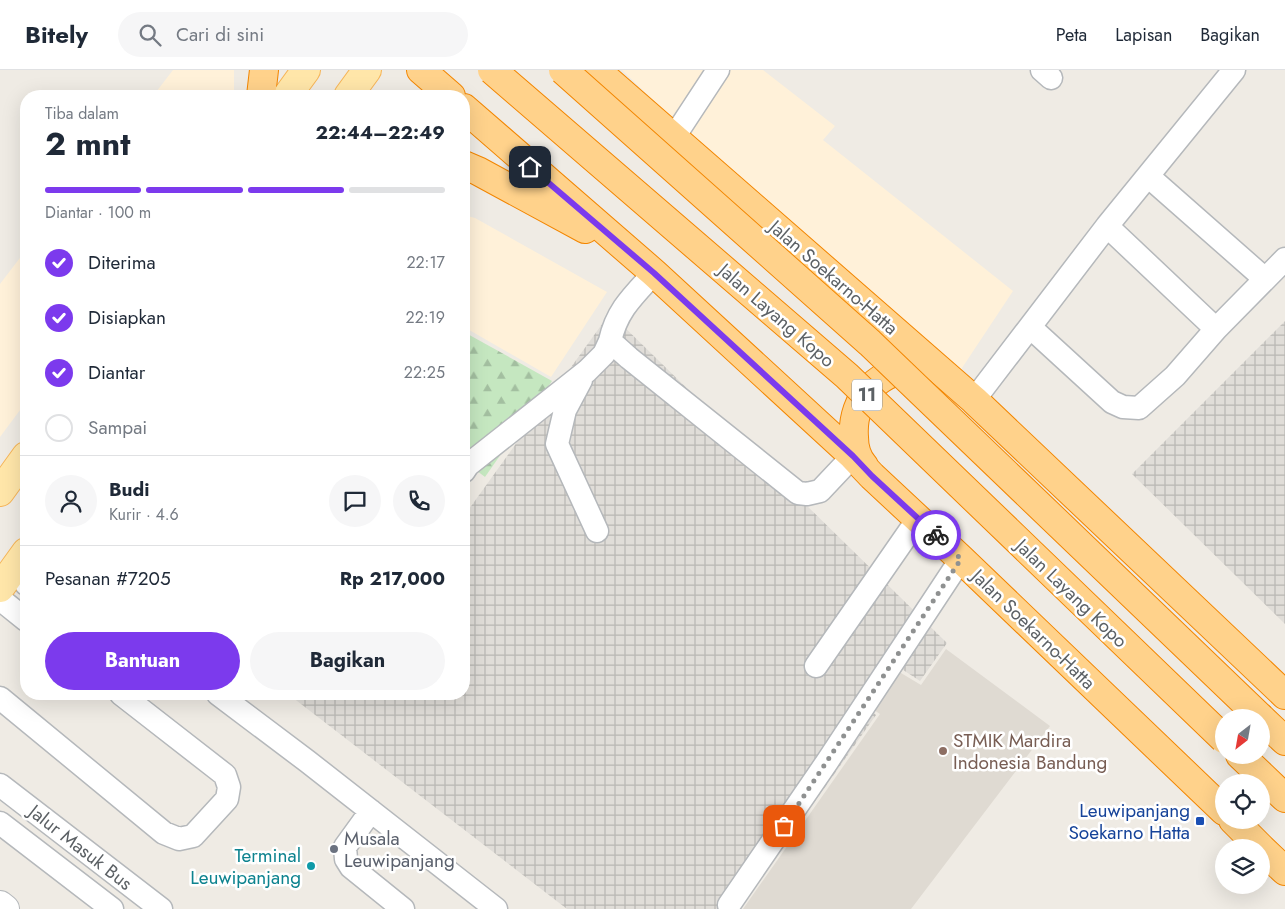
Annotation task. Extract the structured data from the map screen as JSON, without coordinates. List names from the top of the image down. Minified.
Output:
{"streets":{"highway":["Jalan Soekarno-Hatta","Jalan Layang Kopo","11"],"lane":["Jalur Masuk Bus"]},"places":{"other":["STMIK Mardira Indonesia Bandung","Musala Leuwipanjang","Terminal Leuwipanjang"],"transit":["Leuwipanjang Soekarno Hatta"]},"north":"bottom left","page":{"header":"Bitely","search":"Cari di sini","nav":["Peta","Lapisan","Bagikan"],"heading":["2 mnt","Tiba dalam","22:44–22:49"],"panel":["Budi","Kurir · 4.6","Pesanan #7205","Rp 217,000"],"bar":"Diantar · 100 m","list":[["Diterima","22:17"],["Disiapkan","22:19"],["Diantar","22:25"],"Sampai"],"buttons":["Bantuan","Bagikan"]}}
